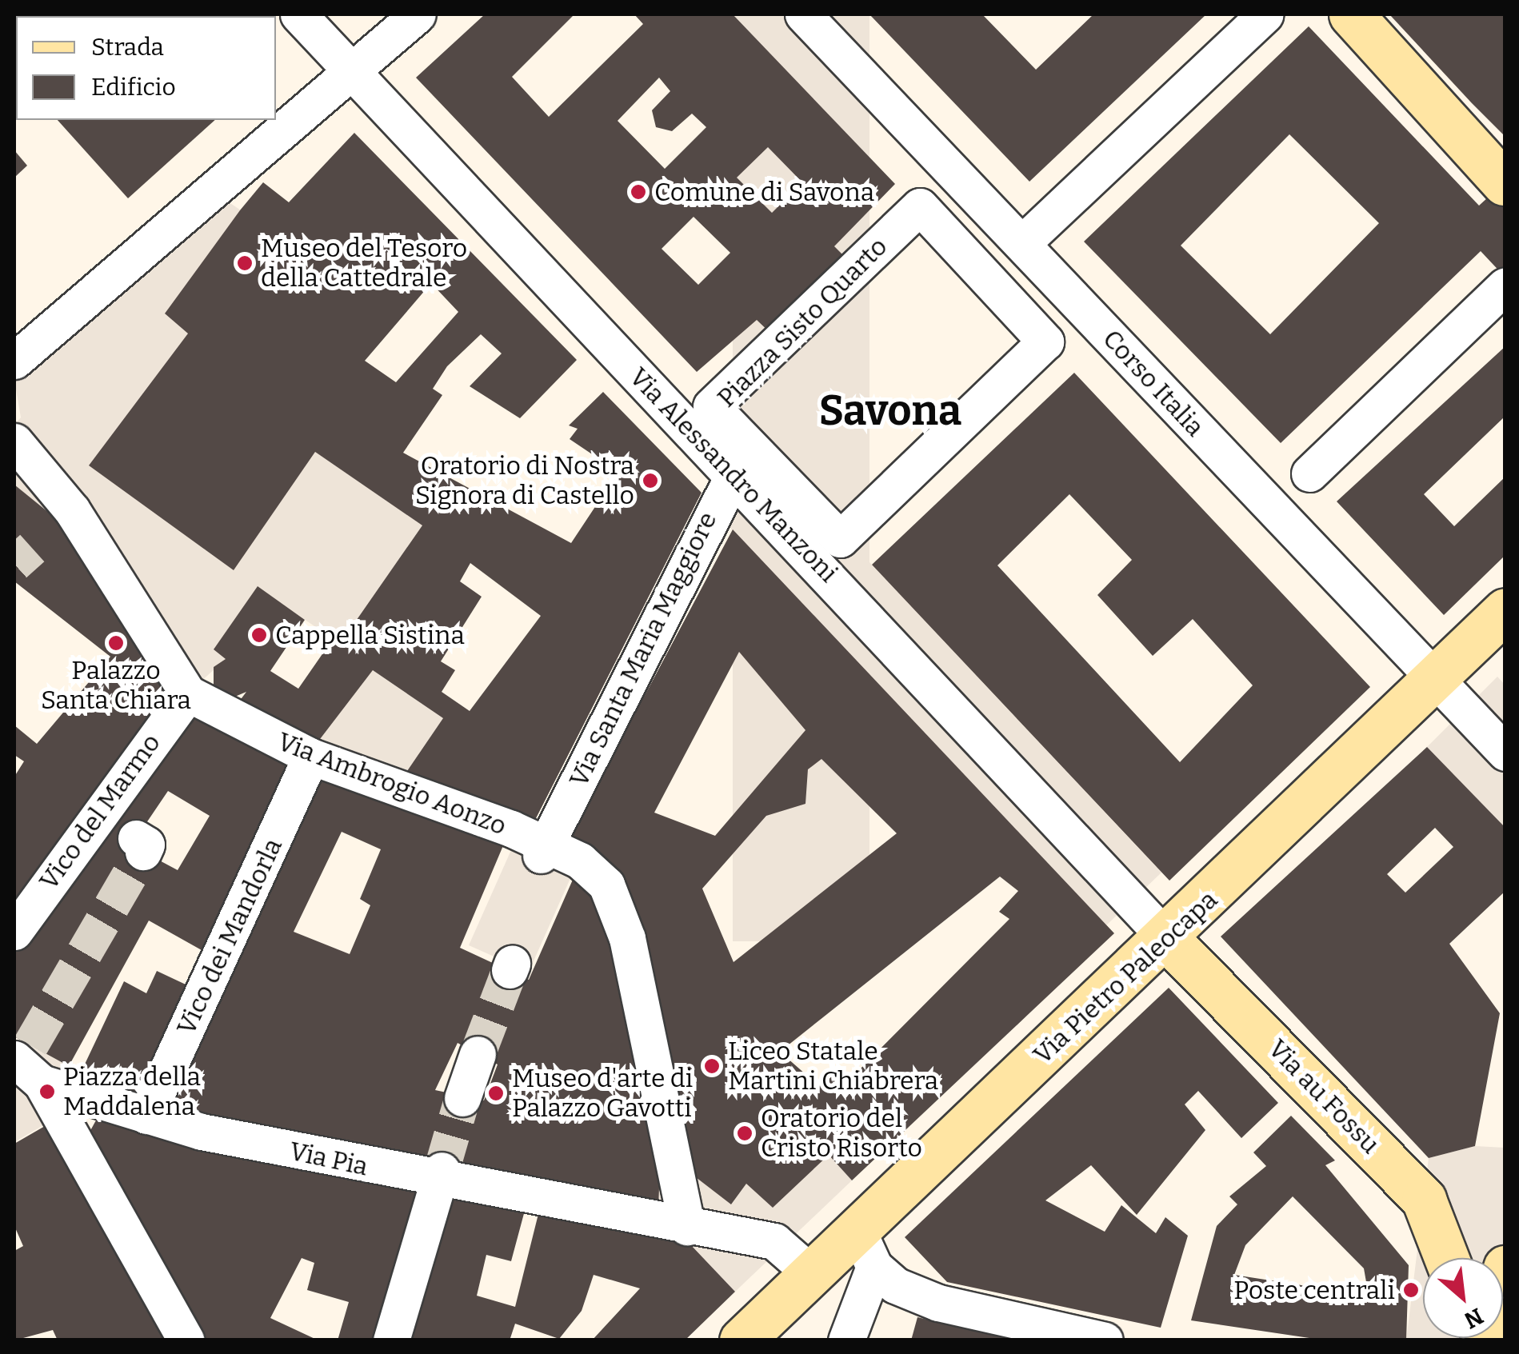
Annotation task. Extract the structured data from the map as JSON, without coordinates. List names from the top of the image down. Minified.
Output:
{"streets":{"street":["Piazza Sisto Quarto","Corso Italia","Via Alessandro Manzoni","Via Santa Maria Maggiore","Via Ambrogio Aonzo","Vico del Marmo","Vico dei Mandorla","Via Pietro Paleocapa","Via au Fossu","Via Pia"]},"crossings":[["Piazza Sisto Quarto","Via Alessandro Manzoni"],["Piazza Sisto Quarto","Via Santa Maria Maggiore"],["Corso Italia","Via Pietro Paleocapa"],["Via Alessandro Manzoni","Via Santa Maria Maggiore"],["Via Alessandro Manzoni","Via Pietro Paleocapa"],["Via Alessandro Manzoni","Via au Fossu"],["Via Santa Maria Maggiore","Via Ambrogio Aonzo"],["Via Ambrogio Aonzo","Vico del Marmo"],["Via Ambrogio Aonzo","Vico dei Mandorla"],["Via Ambrogio Aonzo","Via Pia"],["Vico dei Mandorla","Via Pia"],["Via Pietro Paleocapa","Via au Fossu"],["Via Pietro Paleocapa","Via Pia"]],"districts":["Savona"],"places":["Comune di Savona","Museo del Tesoro della Cattedrale","Oratorio di Nostra Signora di Castello","Cappella Sistina","Palazzo Santa Chiara","Liceo Statale Martini Chiabrera","Piazza della Maddalena","Museo d'arte di Palazzo Gavotti","Oratorio del Cristo Risorto","Poste centrali"],"legend":["Strada","Edificio"],"north":"bottom right"}
